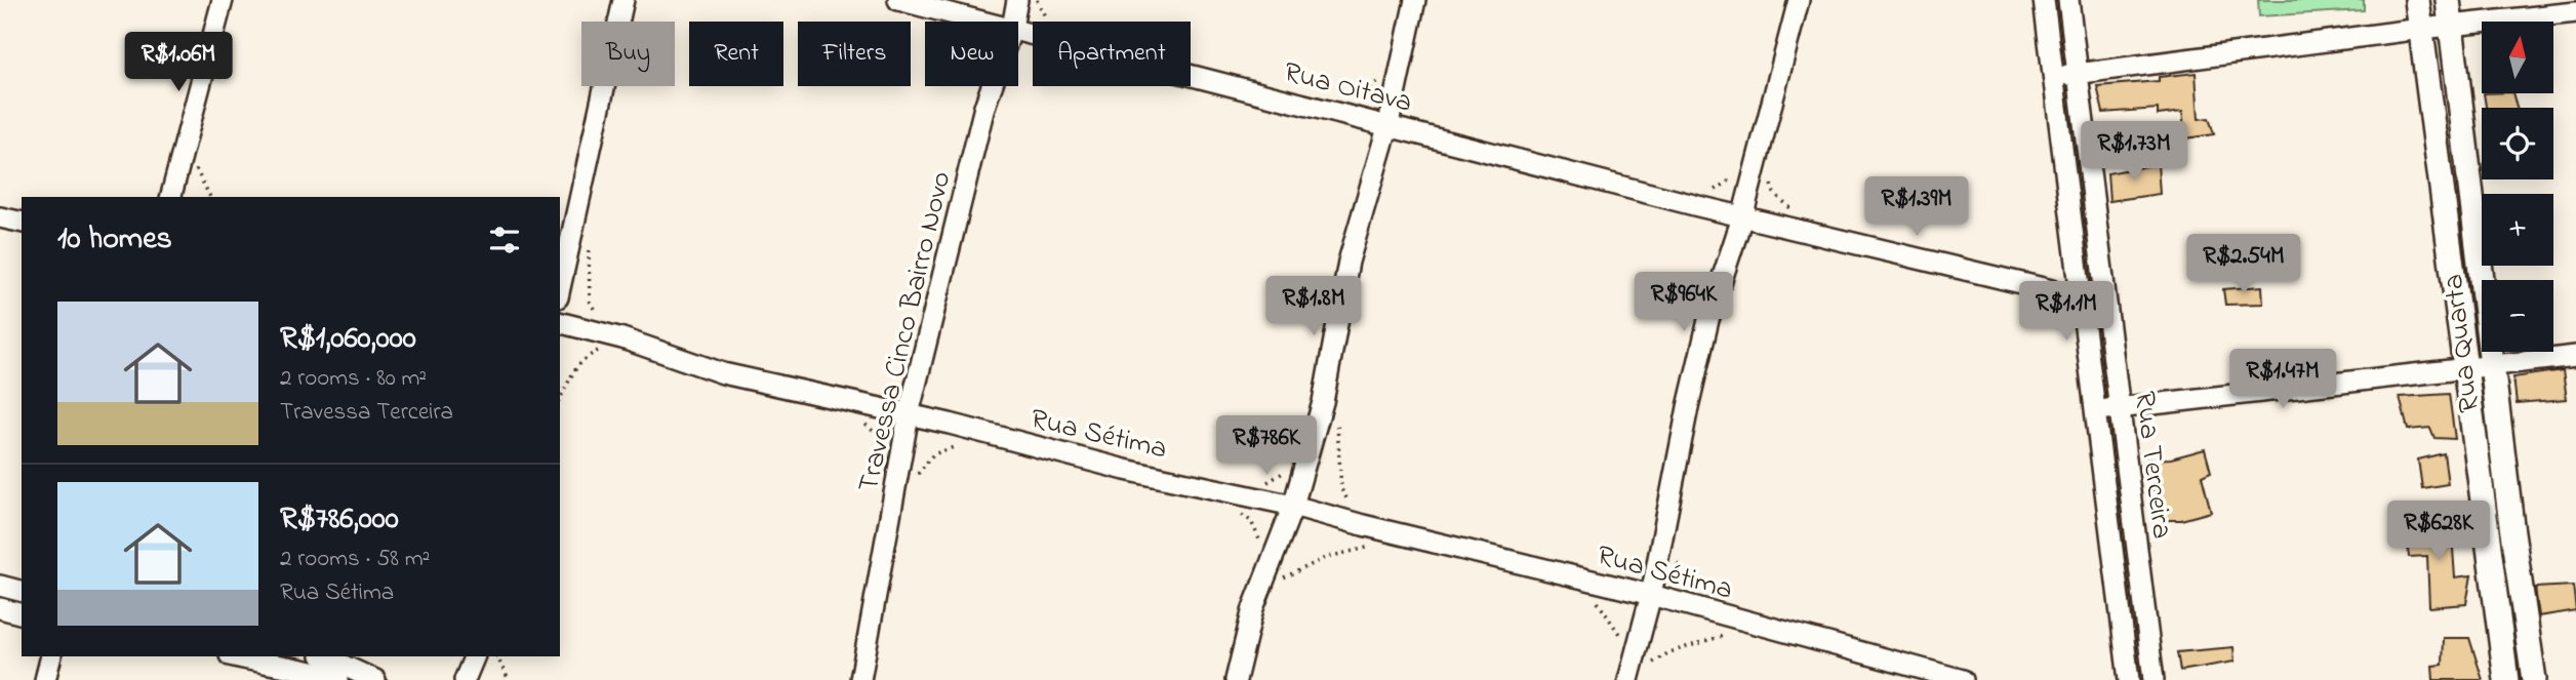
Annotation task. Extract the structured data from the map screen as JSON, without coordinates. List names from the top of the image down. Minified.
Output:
{"streets":{"street":["Rua Oitava","Travessa Cinco Bairro Novo","Rua Quarta","Rua Sétima","Rua Terceira"]},"crossings":[["Rua Oitava","Rua Terceira"],["Travessa Cinco Bairro Novo","Rua Sétima"]],"north":"top","page":{"map_buttons":["+","−"],"chip":["Buy","Rent","Filters","New","Apartment"],"price":["R$1.06M","R$1.73M","R$1.39M","R$2.54M","R$964K","R$1.8M","R$1.1M","R$1.47M","R$786K","R$628K"],"heading":"10 homes","list":[{"name":"R$1,060,000","note":"2 rooms · 80 m² · Travessa Terceira"},{"name":"R$786,000","note":"2 rooms · 58 m² · Rua Sétima"}]}}
